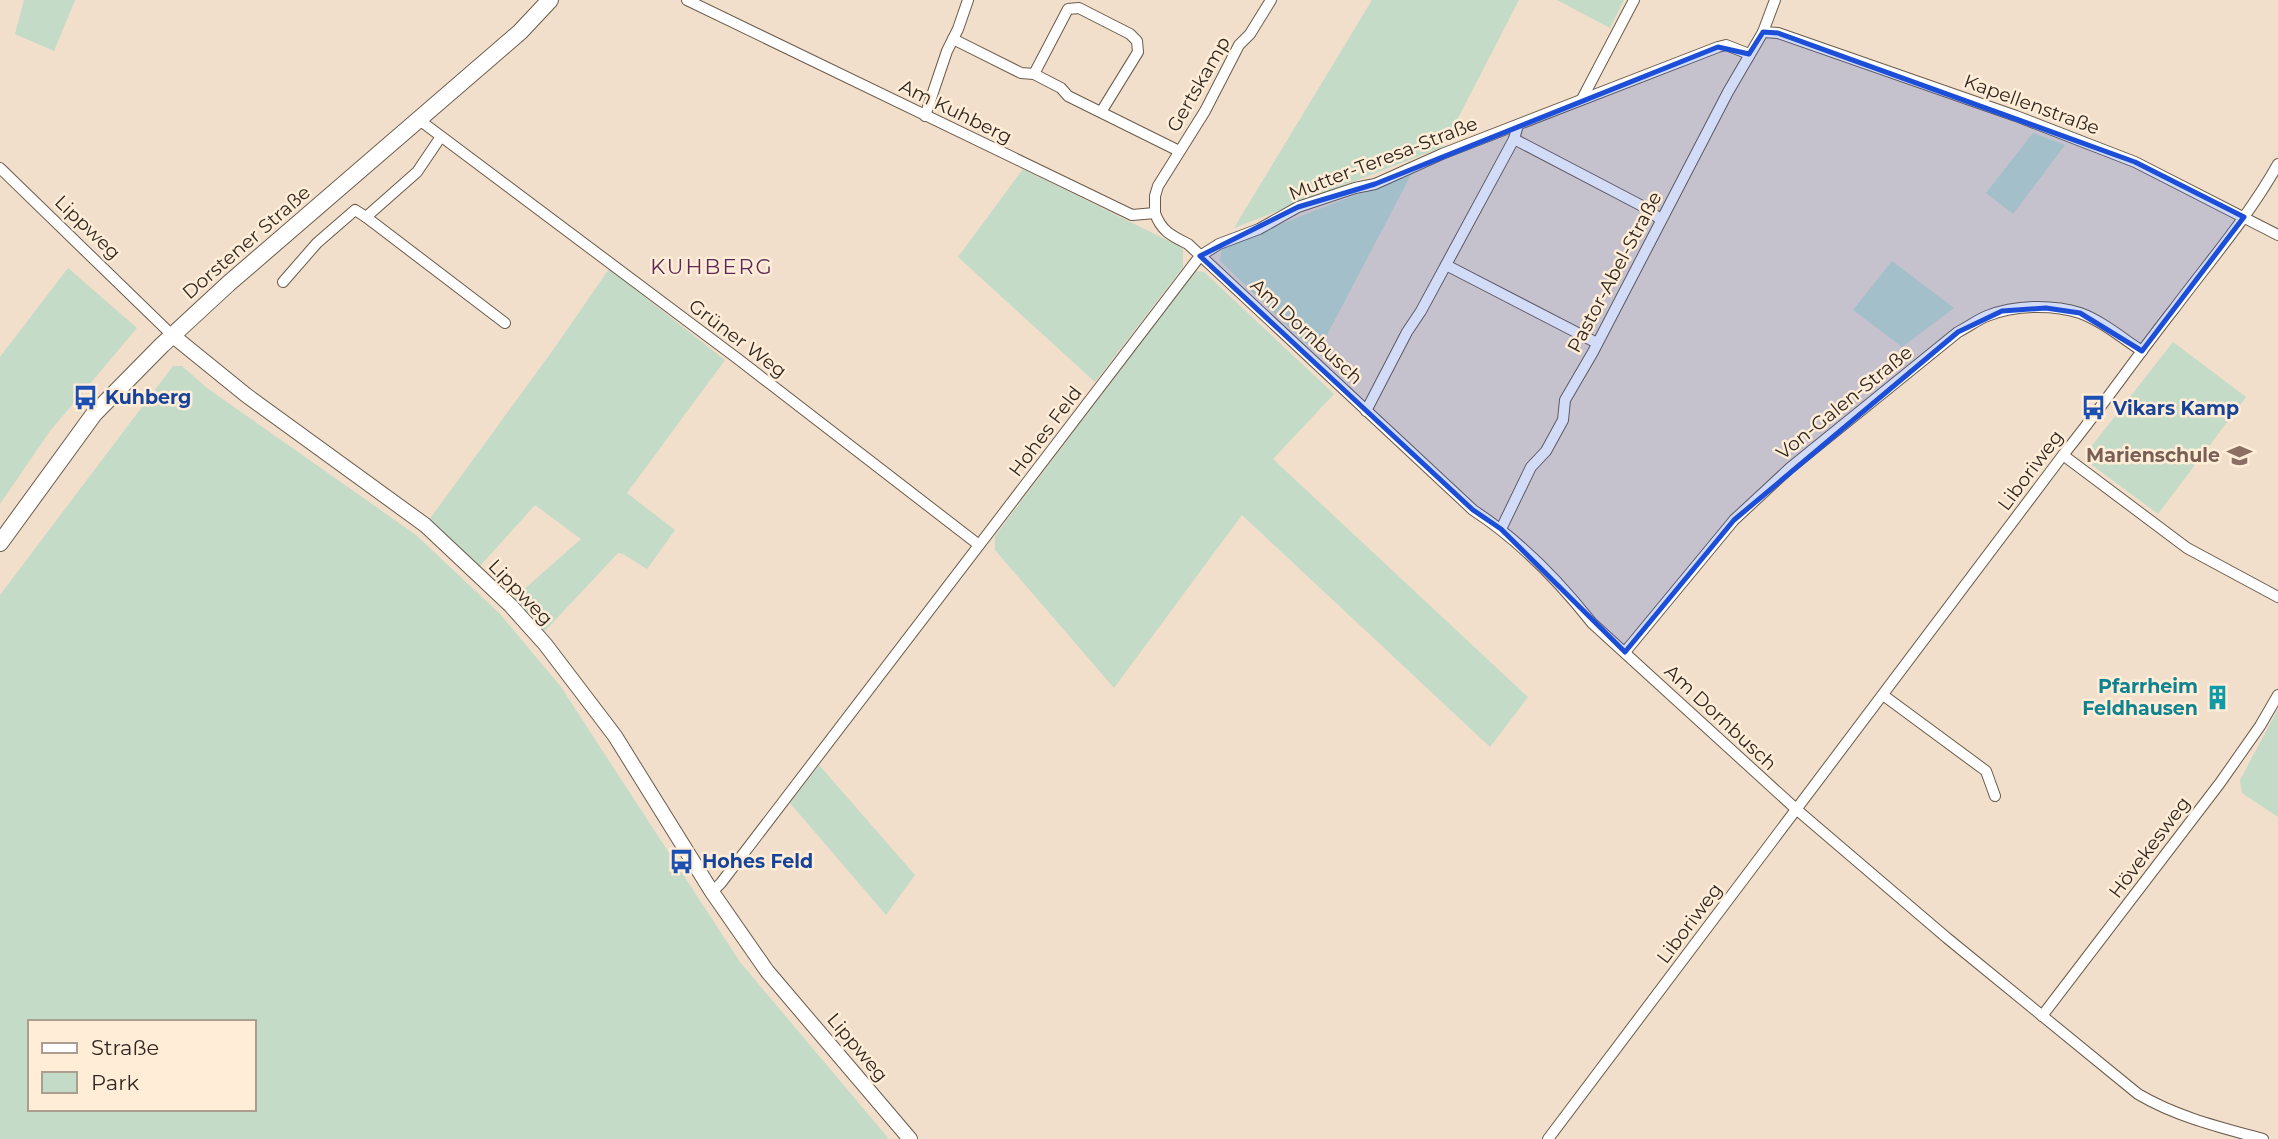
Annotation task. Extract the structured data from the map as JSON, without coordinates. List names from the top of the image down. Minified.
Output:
{"streets":{"main road":["Dorstener Straße"],"street":["Gertskamp","Kapellenstraße","Am Kuhberg","Mutter-Teresa-Straße","Lippweg","Pastor-Abel-Straße","Am Dornbusch","Grüner Weg","Von-Galen-Straße","Hohes Feld","Liboriweg","Hövekesweg"]},"crossings":[["Gertskamp","Am Kuhberg"],["Kapellenstraße","Pastor-Abel-Straße"],["Kapellenstraße","Liboriweg"],["Mutter-Teresa-Straße","Pastor-Abel-Straße"],["Mutter-Teresa-Straße","Am Dornbusch"],["Mutter-Teresa-Straße","Hohes Feld"],["Lippweg","Dorstener Straße"],["Lippweg","Hohes Feld"],["Dorstener Straße","Grüner Weg"],["Pastor-Abel-Straße","Am Dornbusch"],["Am Dornbusch","Von-Galen-Straße"],["Am Dornbusch","Hohes Feld"],["Am Dornbusch","Liboriweg"],["Am Dornbusch","Hövekesweg"],["Grüner Weg","Hohes Feld"],["Von-Galen-Straße","Liboriweg"]],"districts":["KUHBERG"],"places":{"bus stop":["Kuhberg","Vikars Kamp","Hohes Feld"],"school or university":["Marienschule"],"building":["Pfarrheim Feldhausen"]},"legend":["Straße","Park"]}
